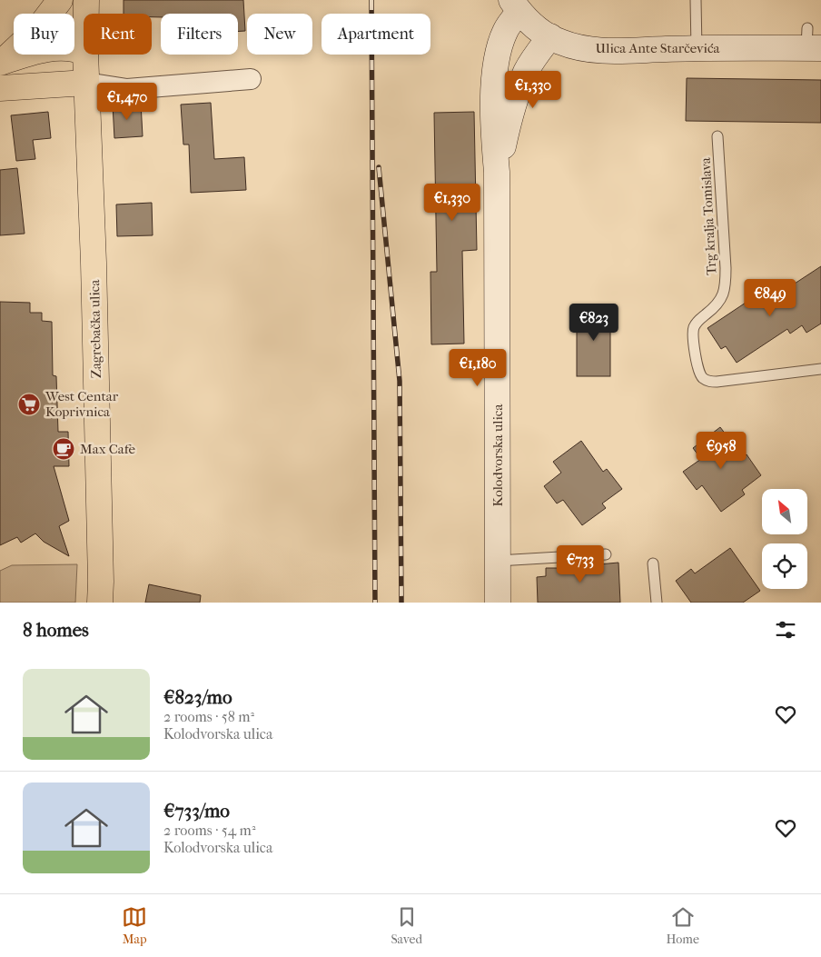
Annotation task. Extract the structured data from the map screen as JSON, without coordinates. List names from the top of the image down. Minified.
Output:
{"streets":{"main road":["Ulica Ante Starčevića","Zagrebačka ulica","Kolodvorska ulica"],"lane":["Trg kralja Tomislava"]},"crossings":[["Ulica Ante Starčevića","Kolodvorska ulica"]],"places":{"supermarket":["West Centar Koprivnica"],"cafe":["Max Cafe"]},"north":"top left","page":{"chip":["Buy","Rent","Filters","New","Apartment"],"price":["€1,330","€1,470","€1,330","€849","€823","€1,180","€958","€733"],"heading":"8 homes","list":[{"name":"€823/mo","note":"2 rooms · 58 m² · Kolodvorska ulica"},{"name":"€733/mo","note":"2 rooms · 54 m² · Kolodvorska ulica"}],"tabs":["Map","Saved","Home"]}}
